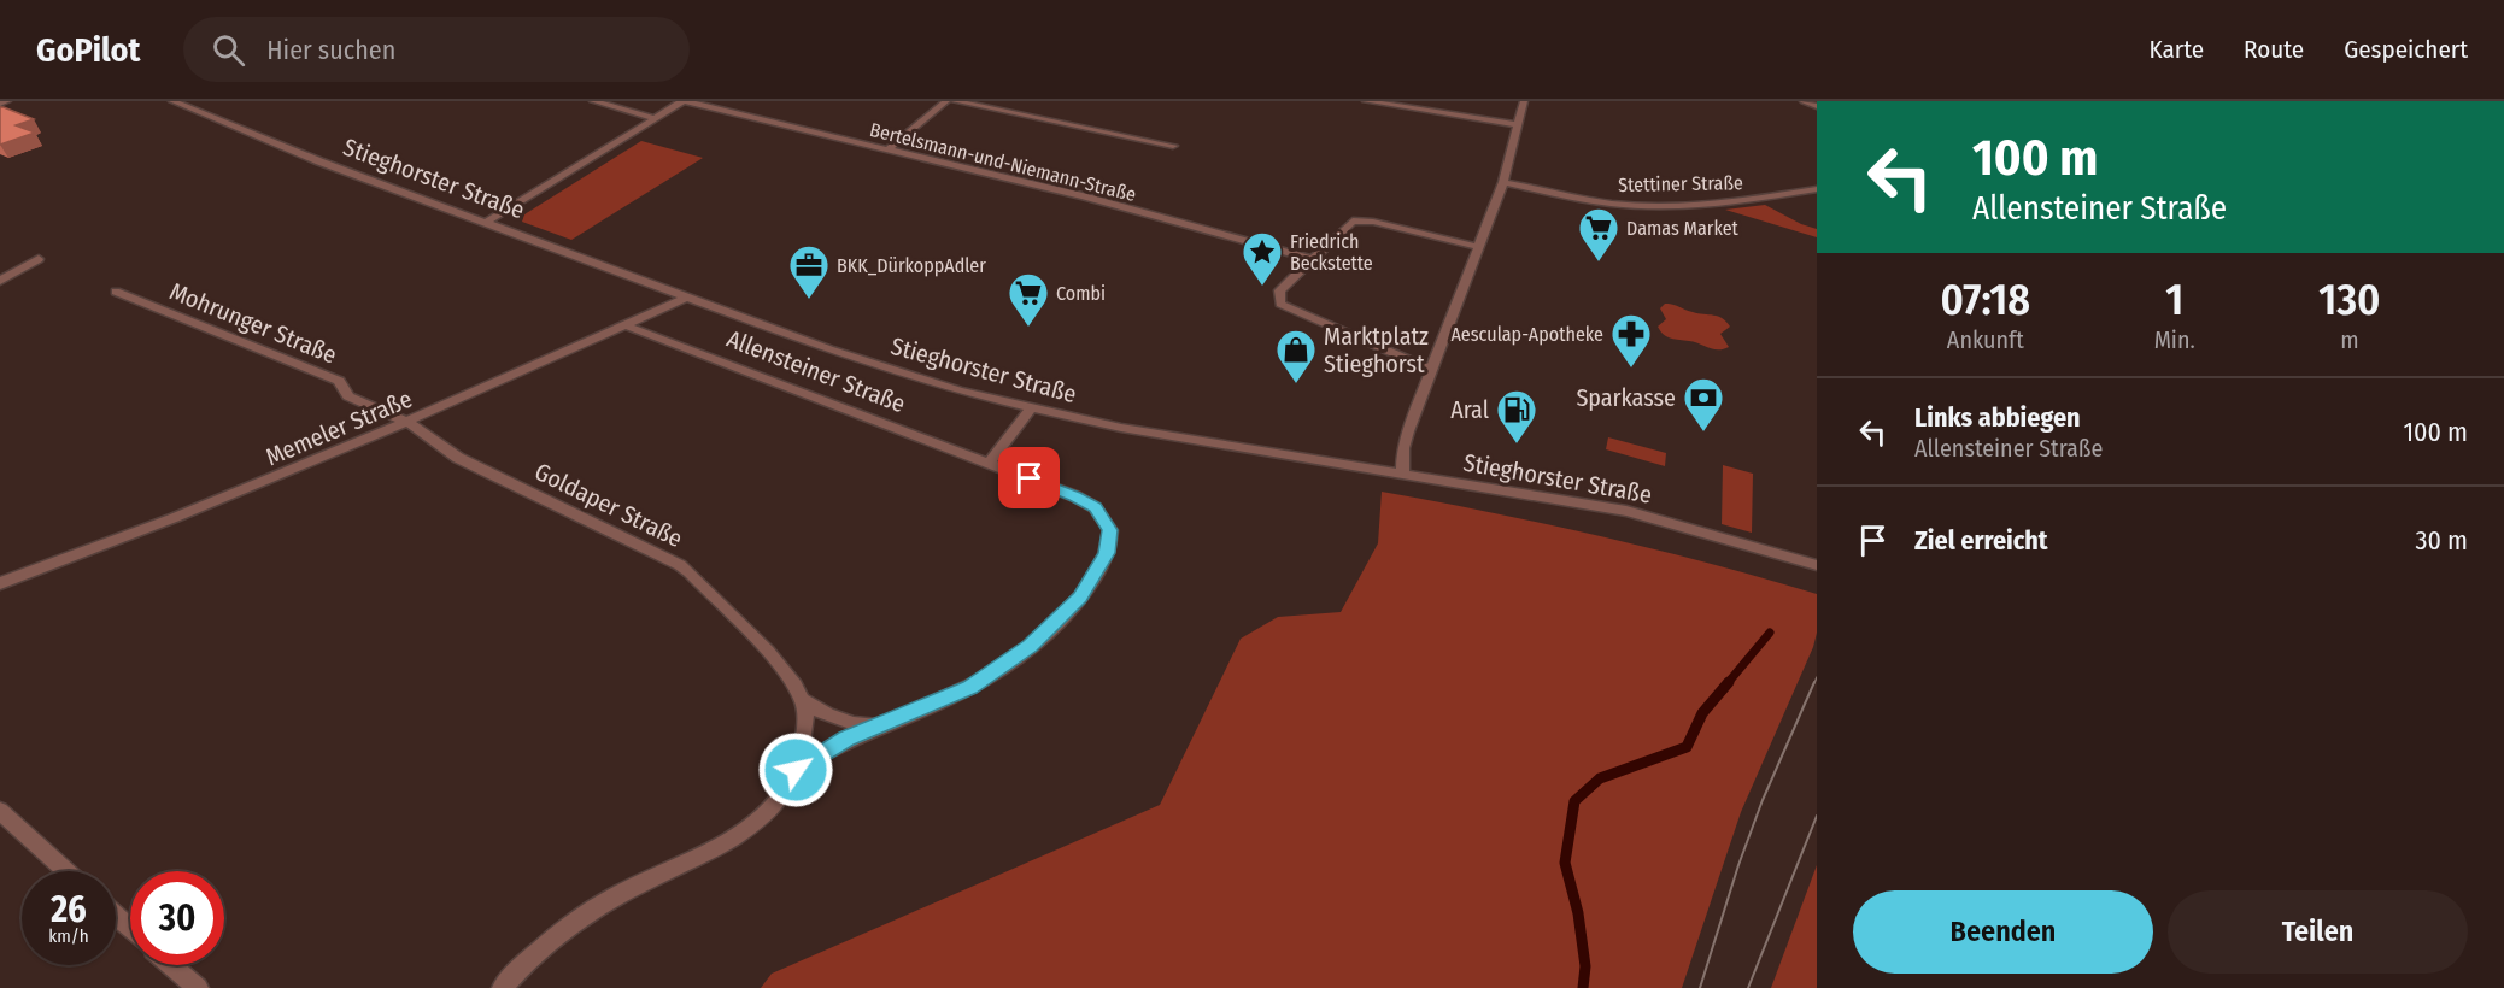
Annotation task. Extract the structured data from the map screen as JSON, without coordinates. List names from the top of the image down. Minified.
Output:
{"streets":{"street":["Bertelsmann-und-Niemann-Straße","Stieghorster Straße","Stettiner Straße","Mohrunger Straße","Allensteiner Straße","Memeler Straße","Goldaper Straße"]},"crossings":[["Stieghorster Straße","Memeler Straße"],["Mohrunger Straße","Memeler Straße"],["Mohrunger Straße","Goldaper Straße"],["Allensteiner Straße","Memeler Straße"],["Allensteiner Straße","Goldaper Straße"],["Memeler Straße","Goldaper Straße"]],"places":{"supermarket":["Damas Market","Combi"],"place":["Friedrich Beckstette"],"office":["BKK_DürkoppAdler"],"pharmacy":["Aesculap-Apotheke"],"shop":["Marktplatz Stieghorst"],"bank":["Sparkasse"],"fuel station":["Aral"]},"page":{"header":"GoPilot","search":"Hier suchen","nav":["Karte","Route","Gespeichert"],"turn":["100 m","Allensteiner Straße"],"eta":["07:18","Ankunft","1","Min.","130","m"],"list":[{"name":"Links abbiegen","note":"Allensteiner Straße","value":"100 m"},{"name":"Ziel erreicht","value":"30 m"}],"speed":"26 km/h","limit":"30","buttons":["Beenden","Teilen"]}}
